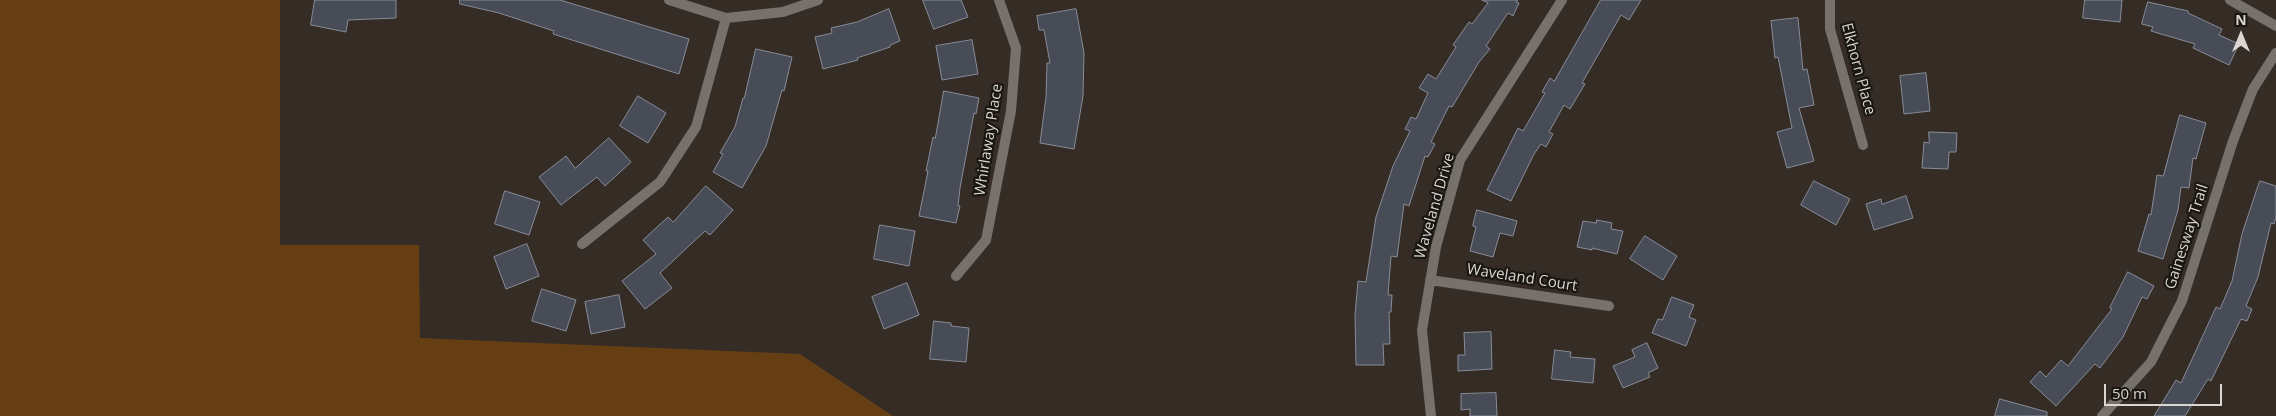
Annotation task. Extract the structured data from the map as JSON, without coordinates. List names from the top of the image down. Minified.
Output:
{"streets":{"street":["Elkhorn Place","Whirlaway Place","Waveland Drive","Gainesway Trail","Waveland Court"]},"crossings":[["Waveland Drive","Waveland Court"]],"scale_bar":"50 m","north":"top"}
